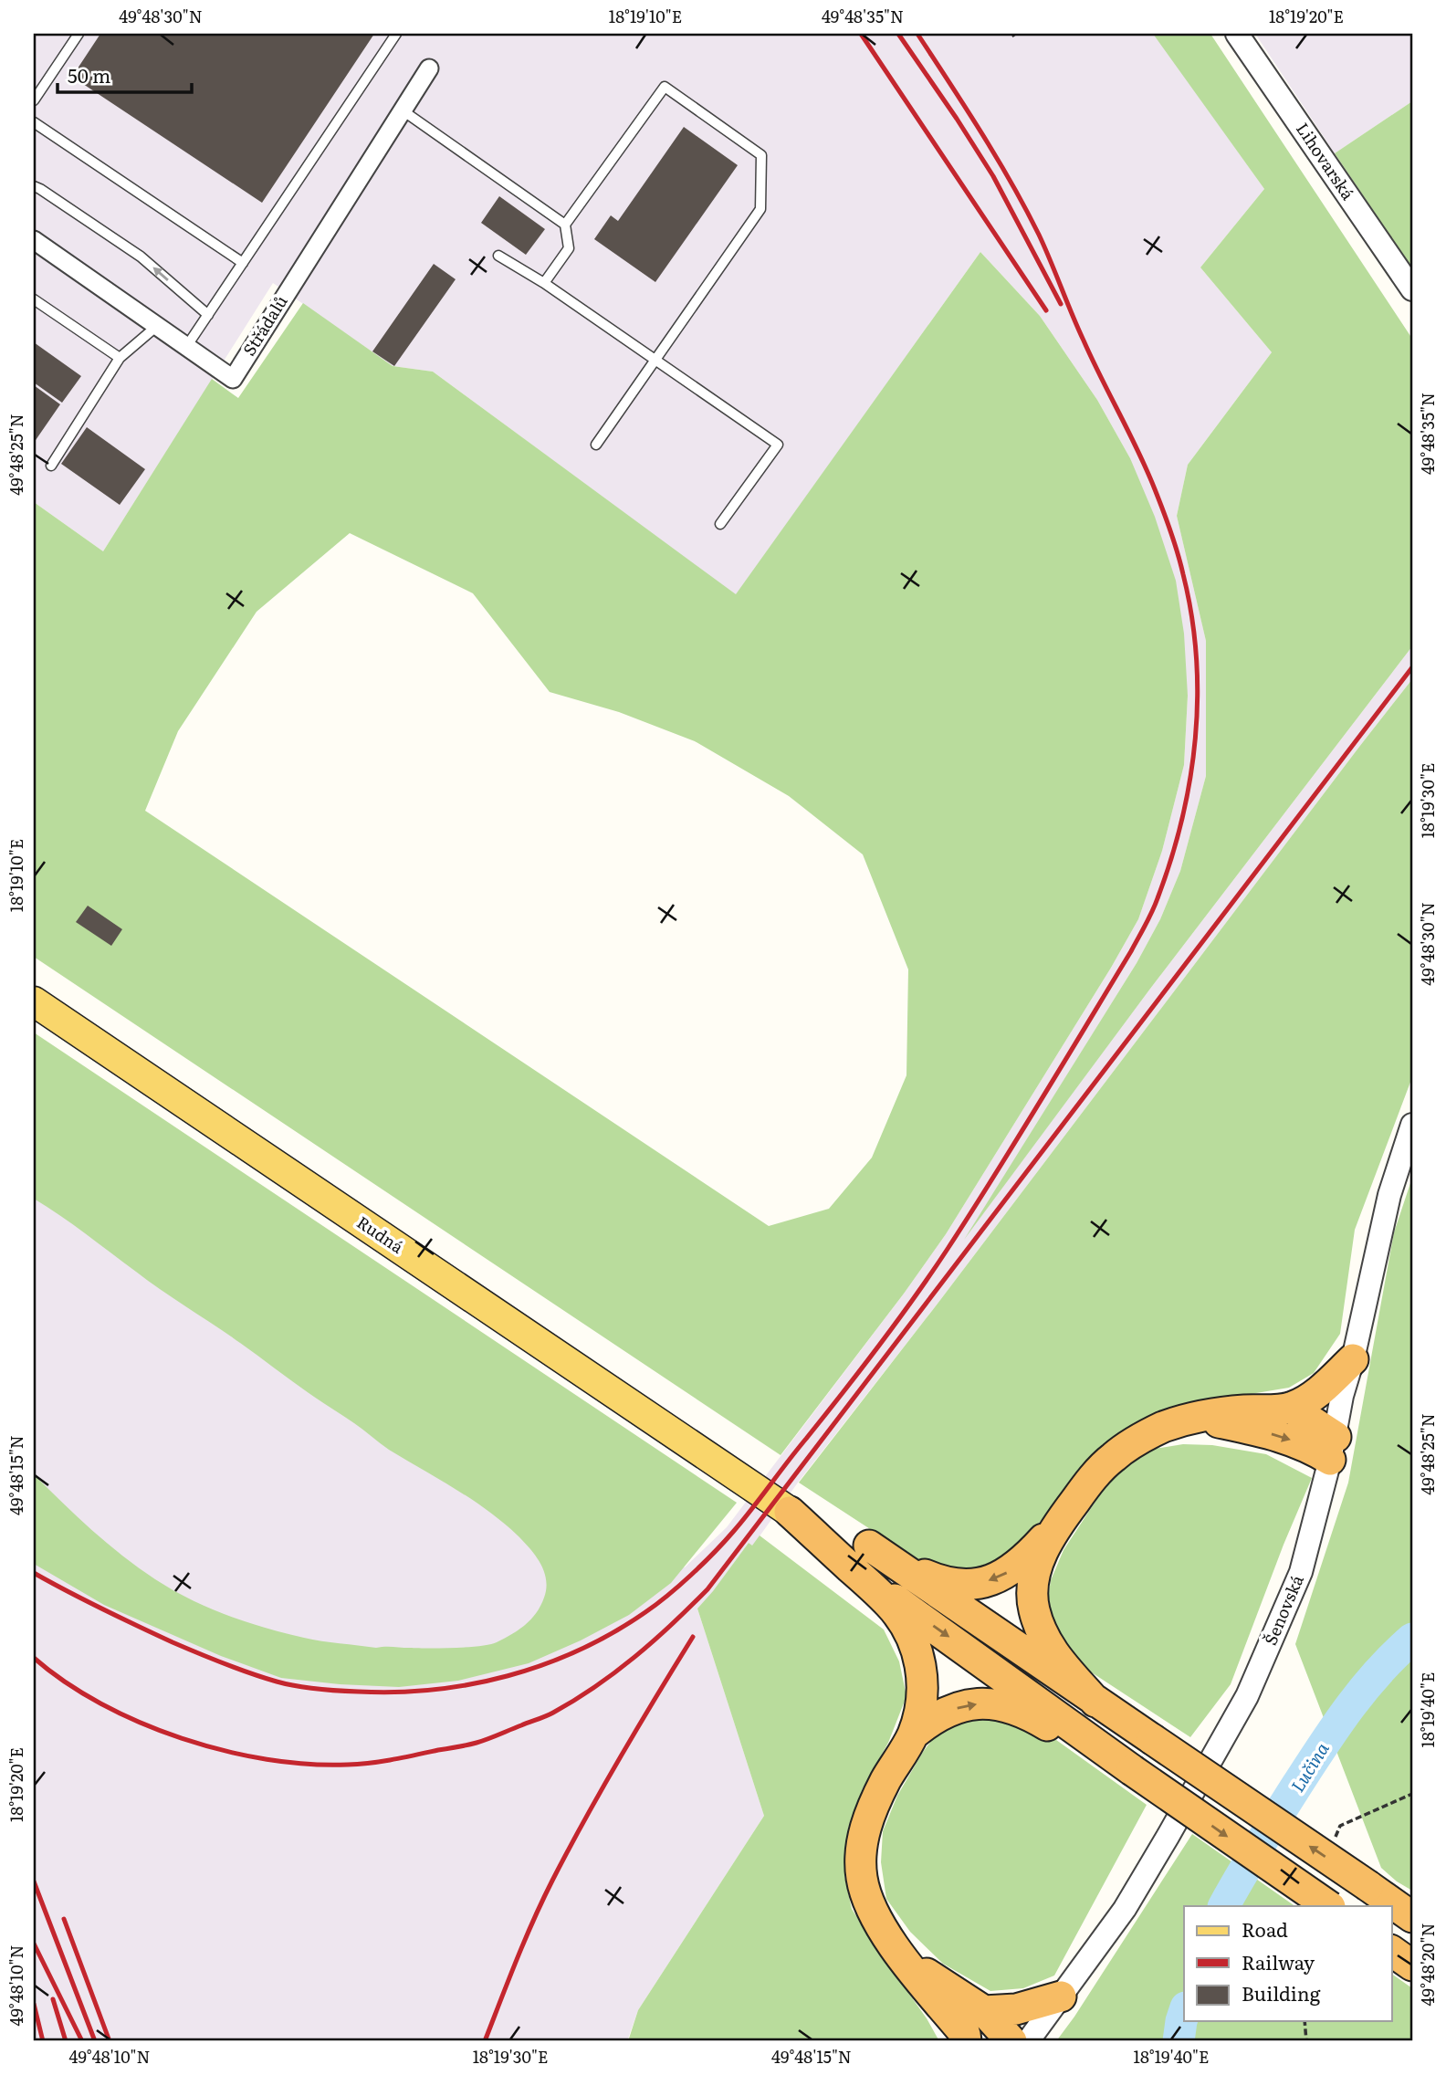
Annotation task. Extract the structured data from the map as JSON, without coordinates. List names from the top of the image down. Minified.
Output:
{"streets":{"main road":["Rudná"],"street":["Lihovarská","Střádalů","Šenovská"]},"water":["Lučina"],"legend":["Road","Railway","Building"],"scale_bar":"50 m","coordinates":["49°48'30\"N","18°19'10\"E","49°48'35\"N","18°19'20\"E","49°48'25\"N","18°19'30\"E","49°48'15\"N","18°19'40\"E","49°48'20\"N","49°48'10\"N"]}
